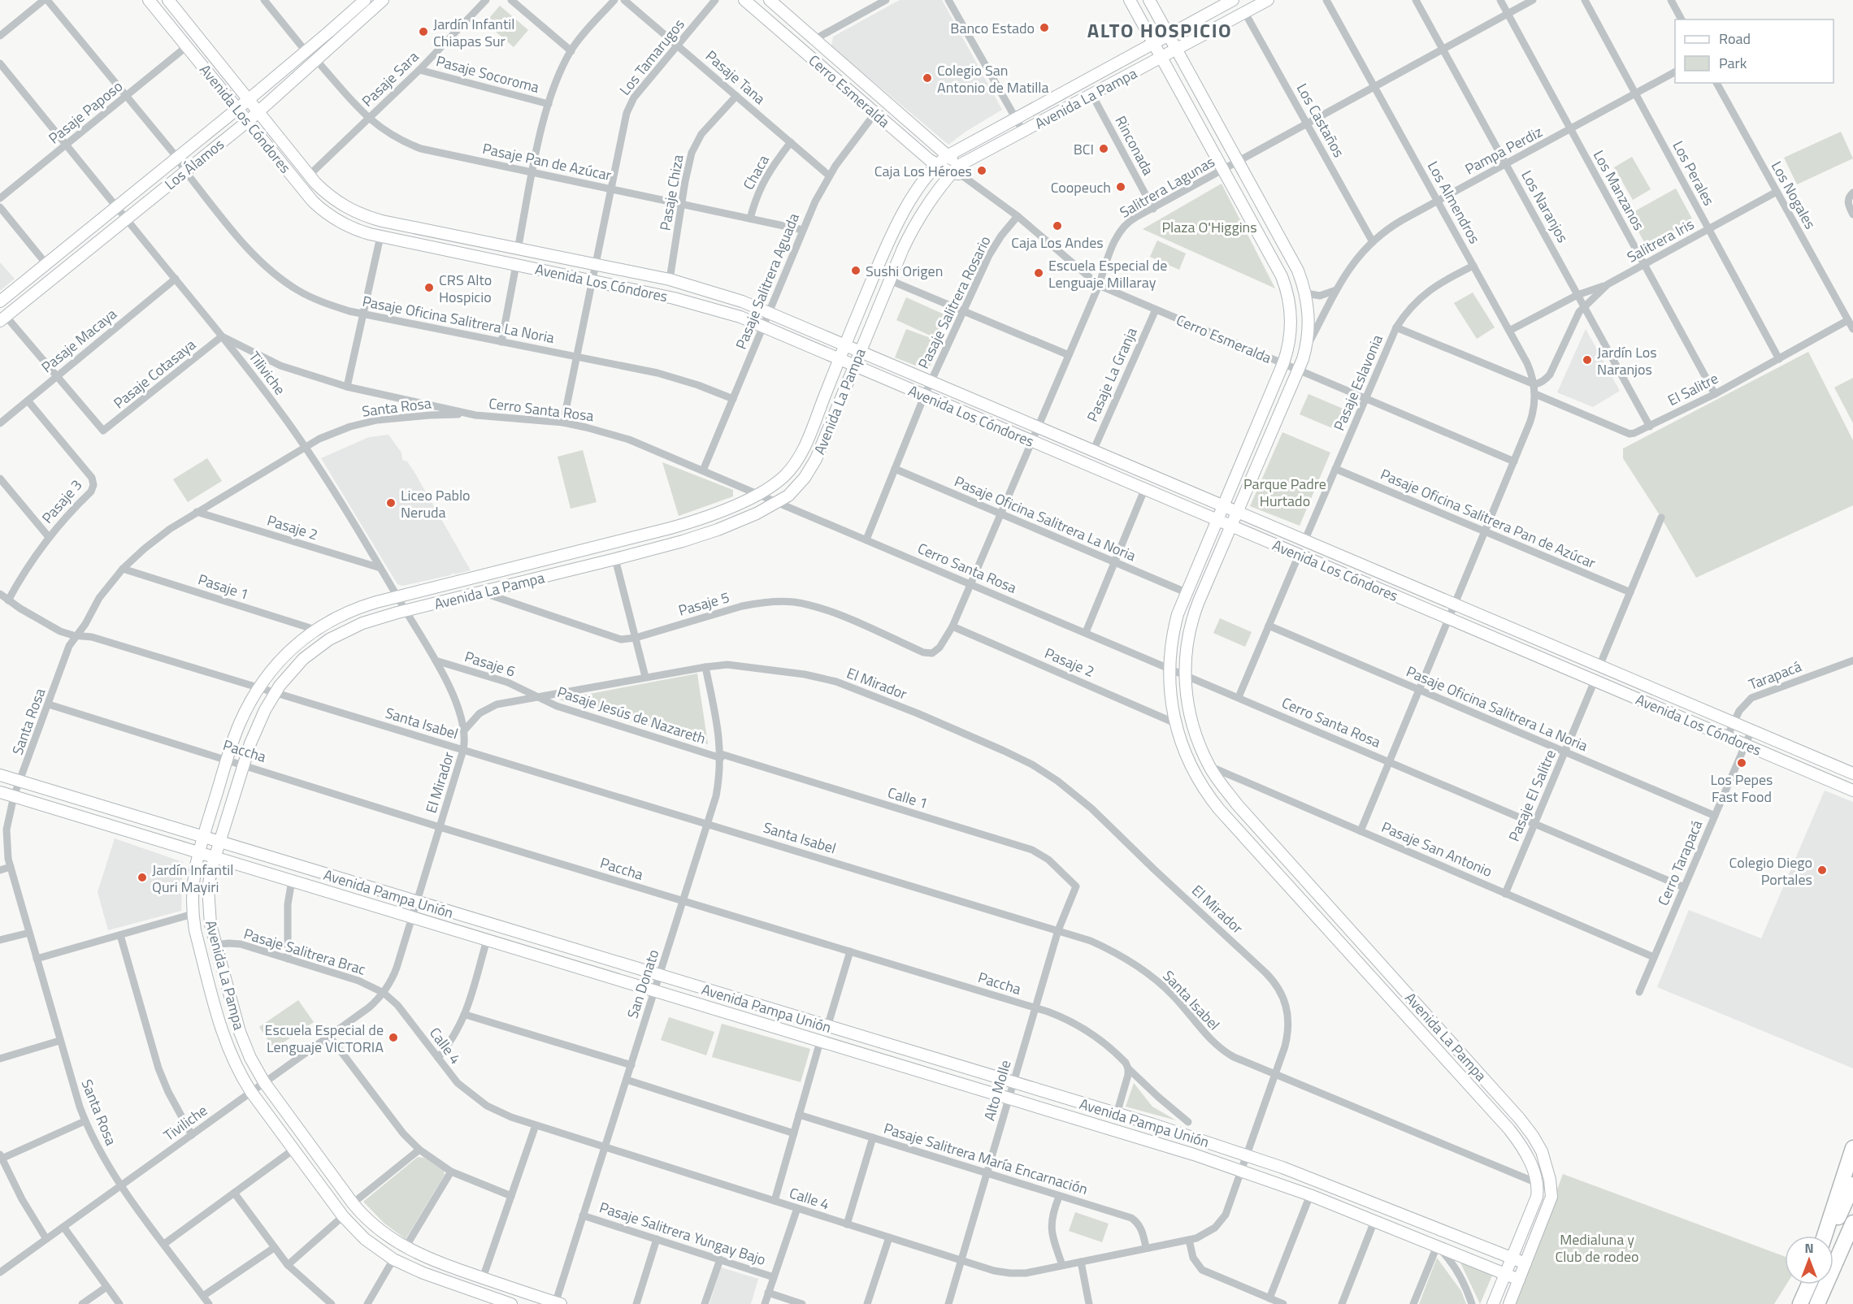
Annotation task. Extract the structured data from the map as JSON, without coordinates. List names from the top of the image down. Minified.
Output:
{"streets":{"street":["Los Tamarugos","Pasaje Socoroma","Pasaje Tana","Pasaje Sara","Cerro Esmeralda","Avenida La Pampa","Pasaje Paposo","Avenida Los Cóndores","Los Castaños","Rinconada","Pampa Perdiz","Pasaje Pan de Azúcar","Los Álamos","Chaca","Los Perales","Salitrera Lagunas","Los Manzanos","Pasaje Chiza","Los Nogales","Los Almendros","Los Naranjos","Salitrera Iris","Pasaje Salitrera Aguada","Pasaje Salitrera Rosario","Pasaje Oficina Salitrera La Noria","Pasaje Macaya","Tiliviche","Pasaje Cotasaya","Pasaje La Granja","Pasaje Eslavonia","El Salitre","Santa Rosa","Cerro Santa Rosa","Pasaje 3","Pasaje Oficina Salitrera Pan de Azúcar","Pasaje 2","Pasaje 1","Pasaje 5","Pasaje 6","Tarapacá","El Mirador","Pasaje Jesús de Nazareth","Santa Isabel","Paccha","Pasaje El Salitre","Calle 1","Pasaje San Antonio","Cerro Tarapacá","Avenida Pampa Unión","Pasaje Salitrera Brac","San Donato","Calle 4","Alto Molle","Tiviliche","Pasaje Salitrera María Encarnación","Pasaje Salitrera Yungay Bajo"]},"crossings":[["Los Tamarugos","Pasaje Tana"],["Los Tamarugos","Avenida Los Cóndores"],["Los Tamarugos","Pasaje Pan de Azúcar"],["Los Tamarugos","Pasaje Oficina Salitrera La Noria"],["Los Tamarugos","Cerro Santa Rosa"],["Pasaje Socoroma","Pasaje Sara"],["Pasaje Tana","Chaca"],["Pasaje Tana","Pasaje Chiza"],["Pasaje Tana","Pasaje Salitrera Aguada"],["Pasaje Sara","Avenida Los Cóndores"],["Pasaje Sara","Pasaje Pan de Azúcar"],["Cerro Esmeralda","Avenida La Pampa"],["Cerro Esmeralda","Salitrera Lagunas"],["Cerro Esmeralda","Los Almendros"],["Cerro Esmeralda","Pasaje Salitrera Aguada"],["Cerro Esmeralda","Pasaje Salitrera Rosario"],["Cerro Esmeralda","Pasaje La Granja"],["Cerro Esmeralda","Pasaje Eslavonia"],["Avenida La Pampa","Avenida Los Cóndores"],["Avenida La Pampa","Los Castaños"],["Avenida La Pampa","Rinconada"],["Avenida La Pampa","Pampa Perdiz"],["Avenida La Pampa","Salitrera Lagunas"],["Avenida La Pampa","Pasaje Oficina Salitrera La Noria"],["Avenida La Pampa","Tiliviche"],["Avenida La Pampa","Cerro Santa Rosa"],["Avenida La Pampa","Pasaje 2"],["Avenida La Pampa","Pasaje 1"],["Avenida La Pampa","Pasaje 5"],["Avenida La Pampa","Santa Isabel"],["Avenida La Pampa","Paccha"],["Avenida La Pampa","Pasaje San Antonio"],["Avenida La Pampa","Avenida Pampa Unión"],["Avenida La Pampa","Pasaje Salitrera Brac"],["Avenida La Pampa","San Donato"],["Avenida La Pampa","Tiviliche"],["Pasaje Paposo","Avenida Los Cóndores"],["Pasaje Paposo","Pasaje Oficina Salitrera La Noria"],["Pasaje Paposo","Tiliviche"],["Avenida Los Cóndores","Los Álamos"],["Avenida Los Cóndores","Salitrera Lagunas"],["Avenida Los Cóndores","Pasaje Chiza"],["Avenida Los Cóndores","Pasaje Salitrera Aguada"],["Avenida Los Cóndores","Pasaje Salitrera Rosario"],["Avenida Los Cóndores","Pasaje La Granja"],["Avenida Los Cóndores","Pasaje Eslavonia"],["Avenida Los Cóndores","Tarapacá"],["Avenida Los Cóndores","Pasaje El Salitre"],["Avenida Los Cóndores","Cerro Tarapacá"],["Los Castaños","Pampa Perdiz"],["Los Castaños","Salitrera Lagunas"],["Rinconada","Salitrera Lagunas"],["Pampa Perdiz","Los Perales"],["Pampa Perdiz","Los Manzanos"],["Pampa Perdiz","Los Almendros"],["Pampa Perdiz","Los Naranjos"],["Pasaje Pan de Azúcar","Los Álamos"],["Pasaje Pan de Azúcar","Chaca"],["Pasaje Pan de Azúcar","Pasaje Chiza"],["Pasaje Pan de Azúcar","Pasaje Salitrera Aguada"],["Los Álamos","Pasaje Oficina Salitrera La Noria"],["Los Álamos","Tiliviche"],["Los Perales","Salitrera Iris"],["Los Perales","El Salitre"],["Salitrera Lagunas","Los Manzanos"],["Salitrera Lagunas","Los Almendros"],["Salitrera Lagunas","Los Naranjos"],["Salitrera Lagunas","Pasaje Oficina Salitrera La Noria"],["Salitrera Lagunas","Cerro Santa Rosa"],["Salitrera Lagunas","Pasaje 2"],["Salitrera Lagunas","Pasaje 5"],["Los Manzanos","Salitrera Iris"],["Los Manzanos","El Salitre"],["Los Nogales","Salitrera Iris"],["Los Nogales","El Salitre"],["Los Almendros","Salitrera Iris"],["Los Almendros","Pasaje Eslavonia"],["Los Almendros","El Salitre"],["Los Naranjos","Salitrera Iris"],["Los Naranjos","El Salitre"],["Pasaje Salitrera Aguada","Pasaje Oficina Salitrera La Noria"],["Pasaje Salitrera Aguada","Cerro Santa Rosa"],["Pasaje Salitrera Rosario","Pasaje Oficina Salitrera La Noria"],["Pasaje Salitrera Rosario","Cerro Santa Rosa"],["Pasaje Oficina Salitrera La Noria","Pasaje El Salitre"],["Pasaje Oficina Salitrera La Noria","Cerro Tarapacá"],["Pasaje Macaya","Tiliviche"],["Pasaje Macaya","Pasaje Cotasaya"],["Pasaje Macaya","Pasaje 3"],["Tiliviche","Pasaje Cotasaya"],["Tiliviche","Santa Rosa"],["Tiliviche","Cerro Santa Rosa"],["Tiliviche","Pasaje 2"],["Tiliviche","Pasaje 6"],["Tiliviche","El Mirador"],["Pasaje Cotasaya","Cerro Santa Rosa"],["Pasaje Eslavonia","Pasaje Oficina Salitrera Pan de Azúcar"],["Santa Rosa","Cerro Santa Rosa"],["Santa Rosa","Pasaje 2"],["Santa Rosa","Pasaje 1"],["Santa Rosa","Santa Isabel"],["Santa Rosa","Paccha"],["Santa Rosa","Avenida Pampa Unión"],["Santa Rosa","Tiviliche"],["Cerro Santa Rosa","Pasaje El Salitre"],["Cerro Santa Rosa","Cerro Tarapacá"],["Pasaje 3","Santa Isabel"],["Pasaje 6","El Mirador"],["Pasaje 6","Pasaje Jesús de Nazareth"],["El Mirador","Pasaje Jesús de Nazareth"],["El Mirador","Santa Isabel"],["El Mirador","Paccha"],["El Mirador","Avenida Pampa Unión"],["El Mirador","Pasaje Salitrera Brac"],["El Mirador","San Donato"],["El Mirador","Calle 4"],["El Mirador","Tiviliche"],["Pasaje Jesús de Nazareth","Calle 1"],["Pasaje Jesús de Nazareth","San Donato"],["Santa Isabel","San Donato"],["Santa Isabel","Alto Molle"],["Paccha","San Donato"],["Paccha","Alto Molle"],["Pasaje El Salitre","Pasaje San Antonio"],["Calle 1","San Donato"],["Calle 1","Alto Molle"],["Pasaje San Antonio","Cerro Tarapacá"],["Avenida Pampa Unión","San Donato"],["Avenida Pampa Unión","Calle 4"],["Avenida Pampa Unión","Alto Molle"],["Pasaje Salitrera Brac","Calle 4"],["Pasaje Salitrera Brac","Tiviliche"],["San Donato","Calle 4"],["San Donato","Pasaje Salitrera Yungay Bajo"],["Calle 4","Alto Molle"],["Calle 4","Tiviliche"],["Calle 4","Pasaje Salitrera María Encarnación"],["Alto Molle","Pasaje Salitrera María Encarnación"]],"districts":["ALTO HOSPICIO"],"parks":["Plaza O'Higgins","Parque Padre Hurtado","Medialuna y Club de rodeo"],"places":["Banco Estado","Jardín Infantil Chiapas Sur","Colegio San Antonio de Matilla","BCI","Caja Los Héroes","Coopeuch","Caja Los Andes","Sushi Origen","Escuela Especial de Lenguaje Millaray","CRS Alto Hospicio","Jardín Los Naranjos","Liceo Pablo Neruda","Los Pepes Fast Food","Colegio Diego Portales","Jardín Infantil Quri Mayiri","Escuela Especial de Lenguaje VICTORIA"],"legend":["Road","Park"],"north":"top"}
